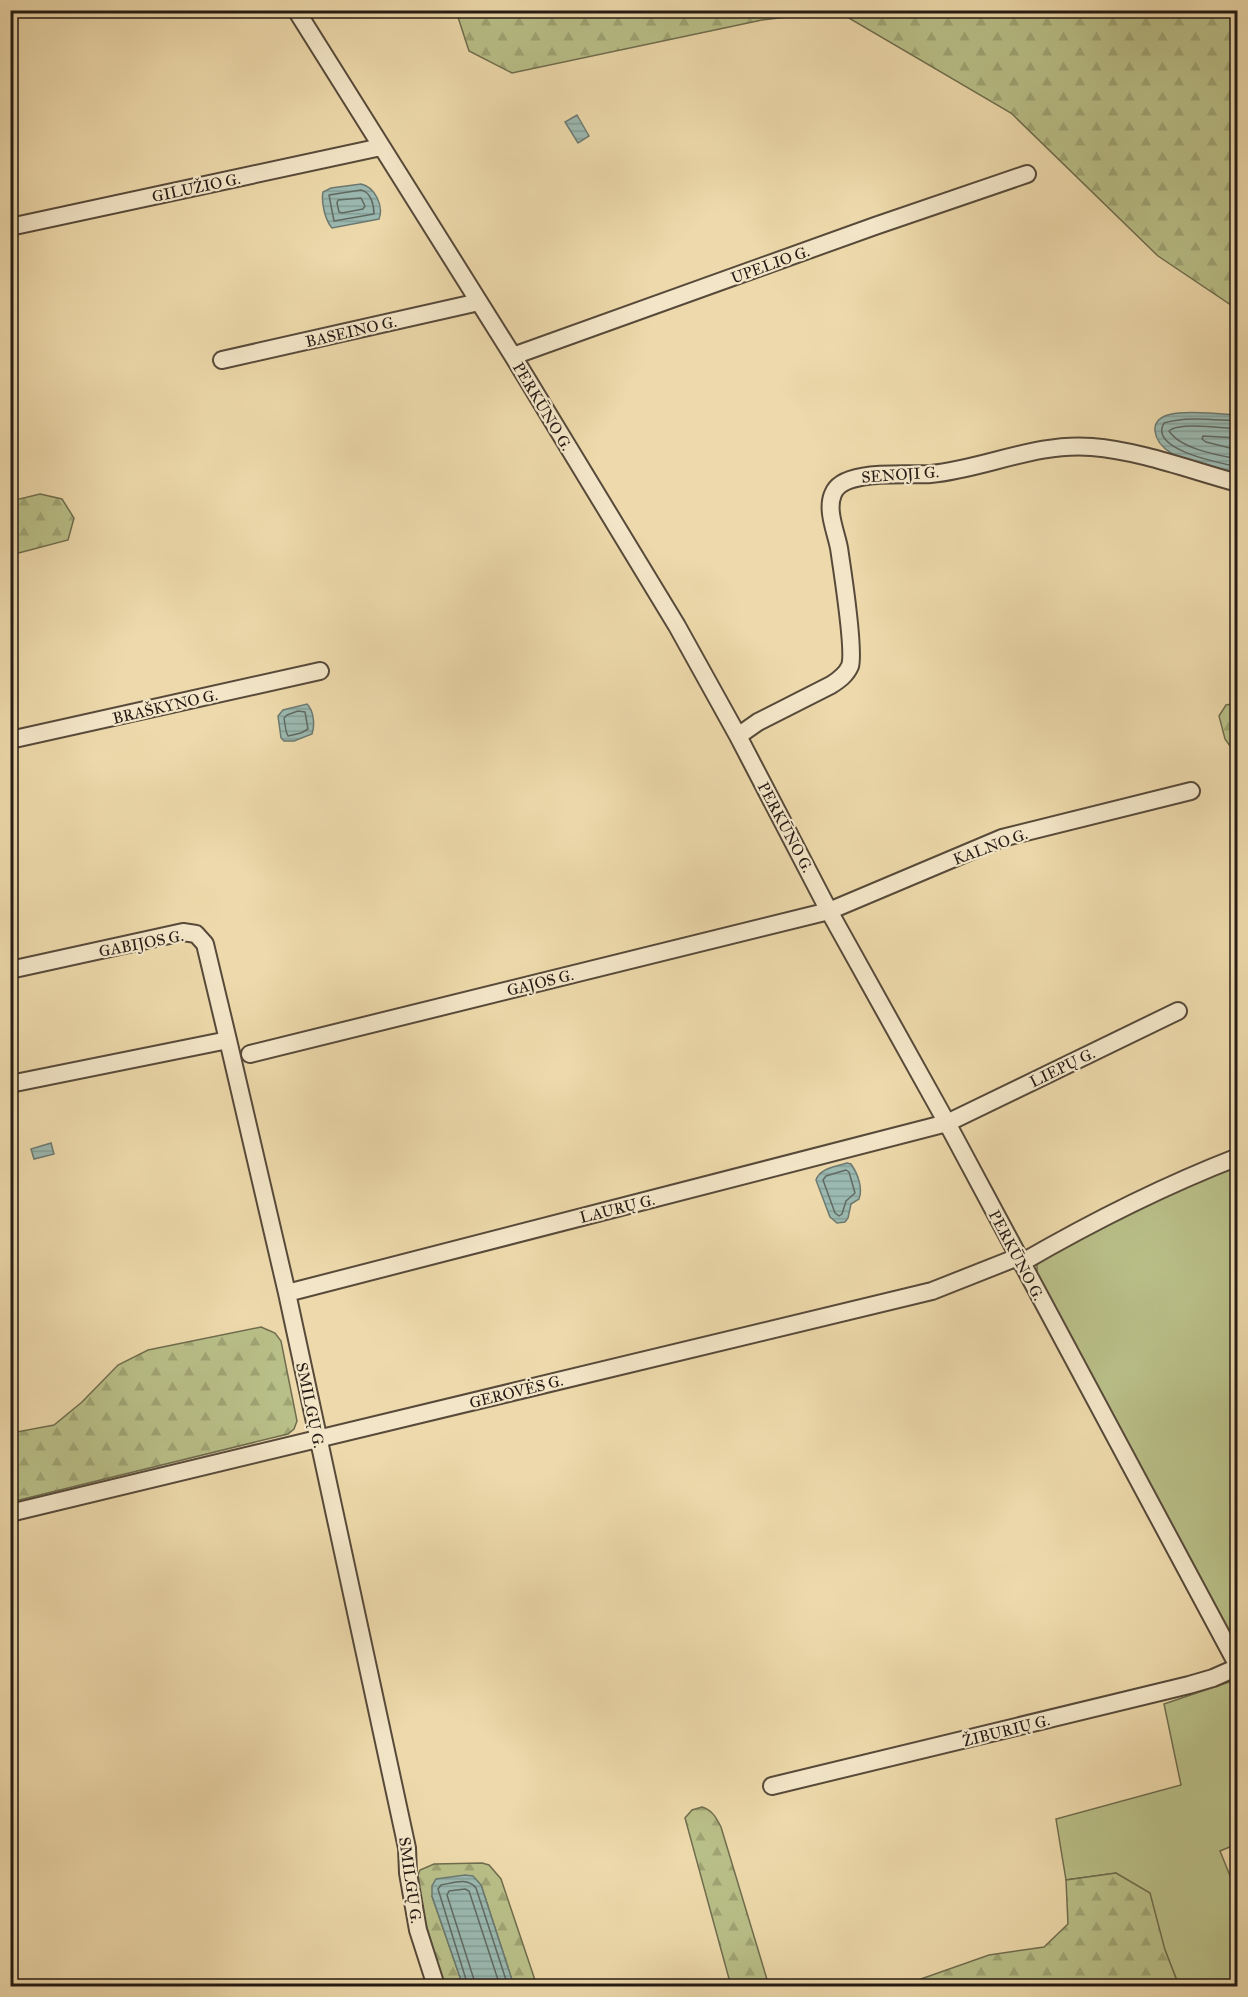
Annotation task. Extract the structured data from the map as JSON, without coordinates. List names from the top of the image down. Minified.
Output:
{"streets":{"street":["GILUŽIO G.","UPELIO G.","BASEINO G.","PERKŪNO G.","SENOJI G.","BRAŠKYNO G.","KALNO G.","GABIJOS G.","GAJOS G.","LIEPŲ G.","LAURŲ G.","GEROVĖS G.","SMILGŲ G.","ŽIBURIŲ G."]},"crossings":[["GILUŽIO G.","PERKŪNO G."],["UPELIO G.","PERKŪNO G."],["BASEINO G.","PERKŪNO G."],["PERKŪNO G.","SENOJI G."],["PERKŪNO G.","KALNO G."],["PERKŪNO G.","GAJOS G."],["PERKŪNO G.","LIEPŲ G."],["PERKŪNO G.","LAURŲ G."],["PERKŪNO G.","GEROVĖS G."],["PERKŪNO G.","ŽIBURIŲ G."],["KALNO G.","GAJOS G."],["GABIJOS G.","SMILGŲ G."],["LIEPŲ G.","LAURŲ G."],["LAURŲ G.","SMILGŲ G."],["GEROVĖS G.","SMILGŲ G."]]}
